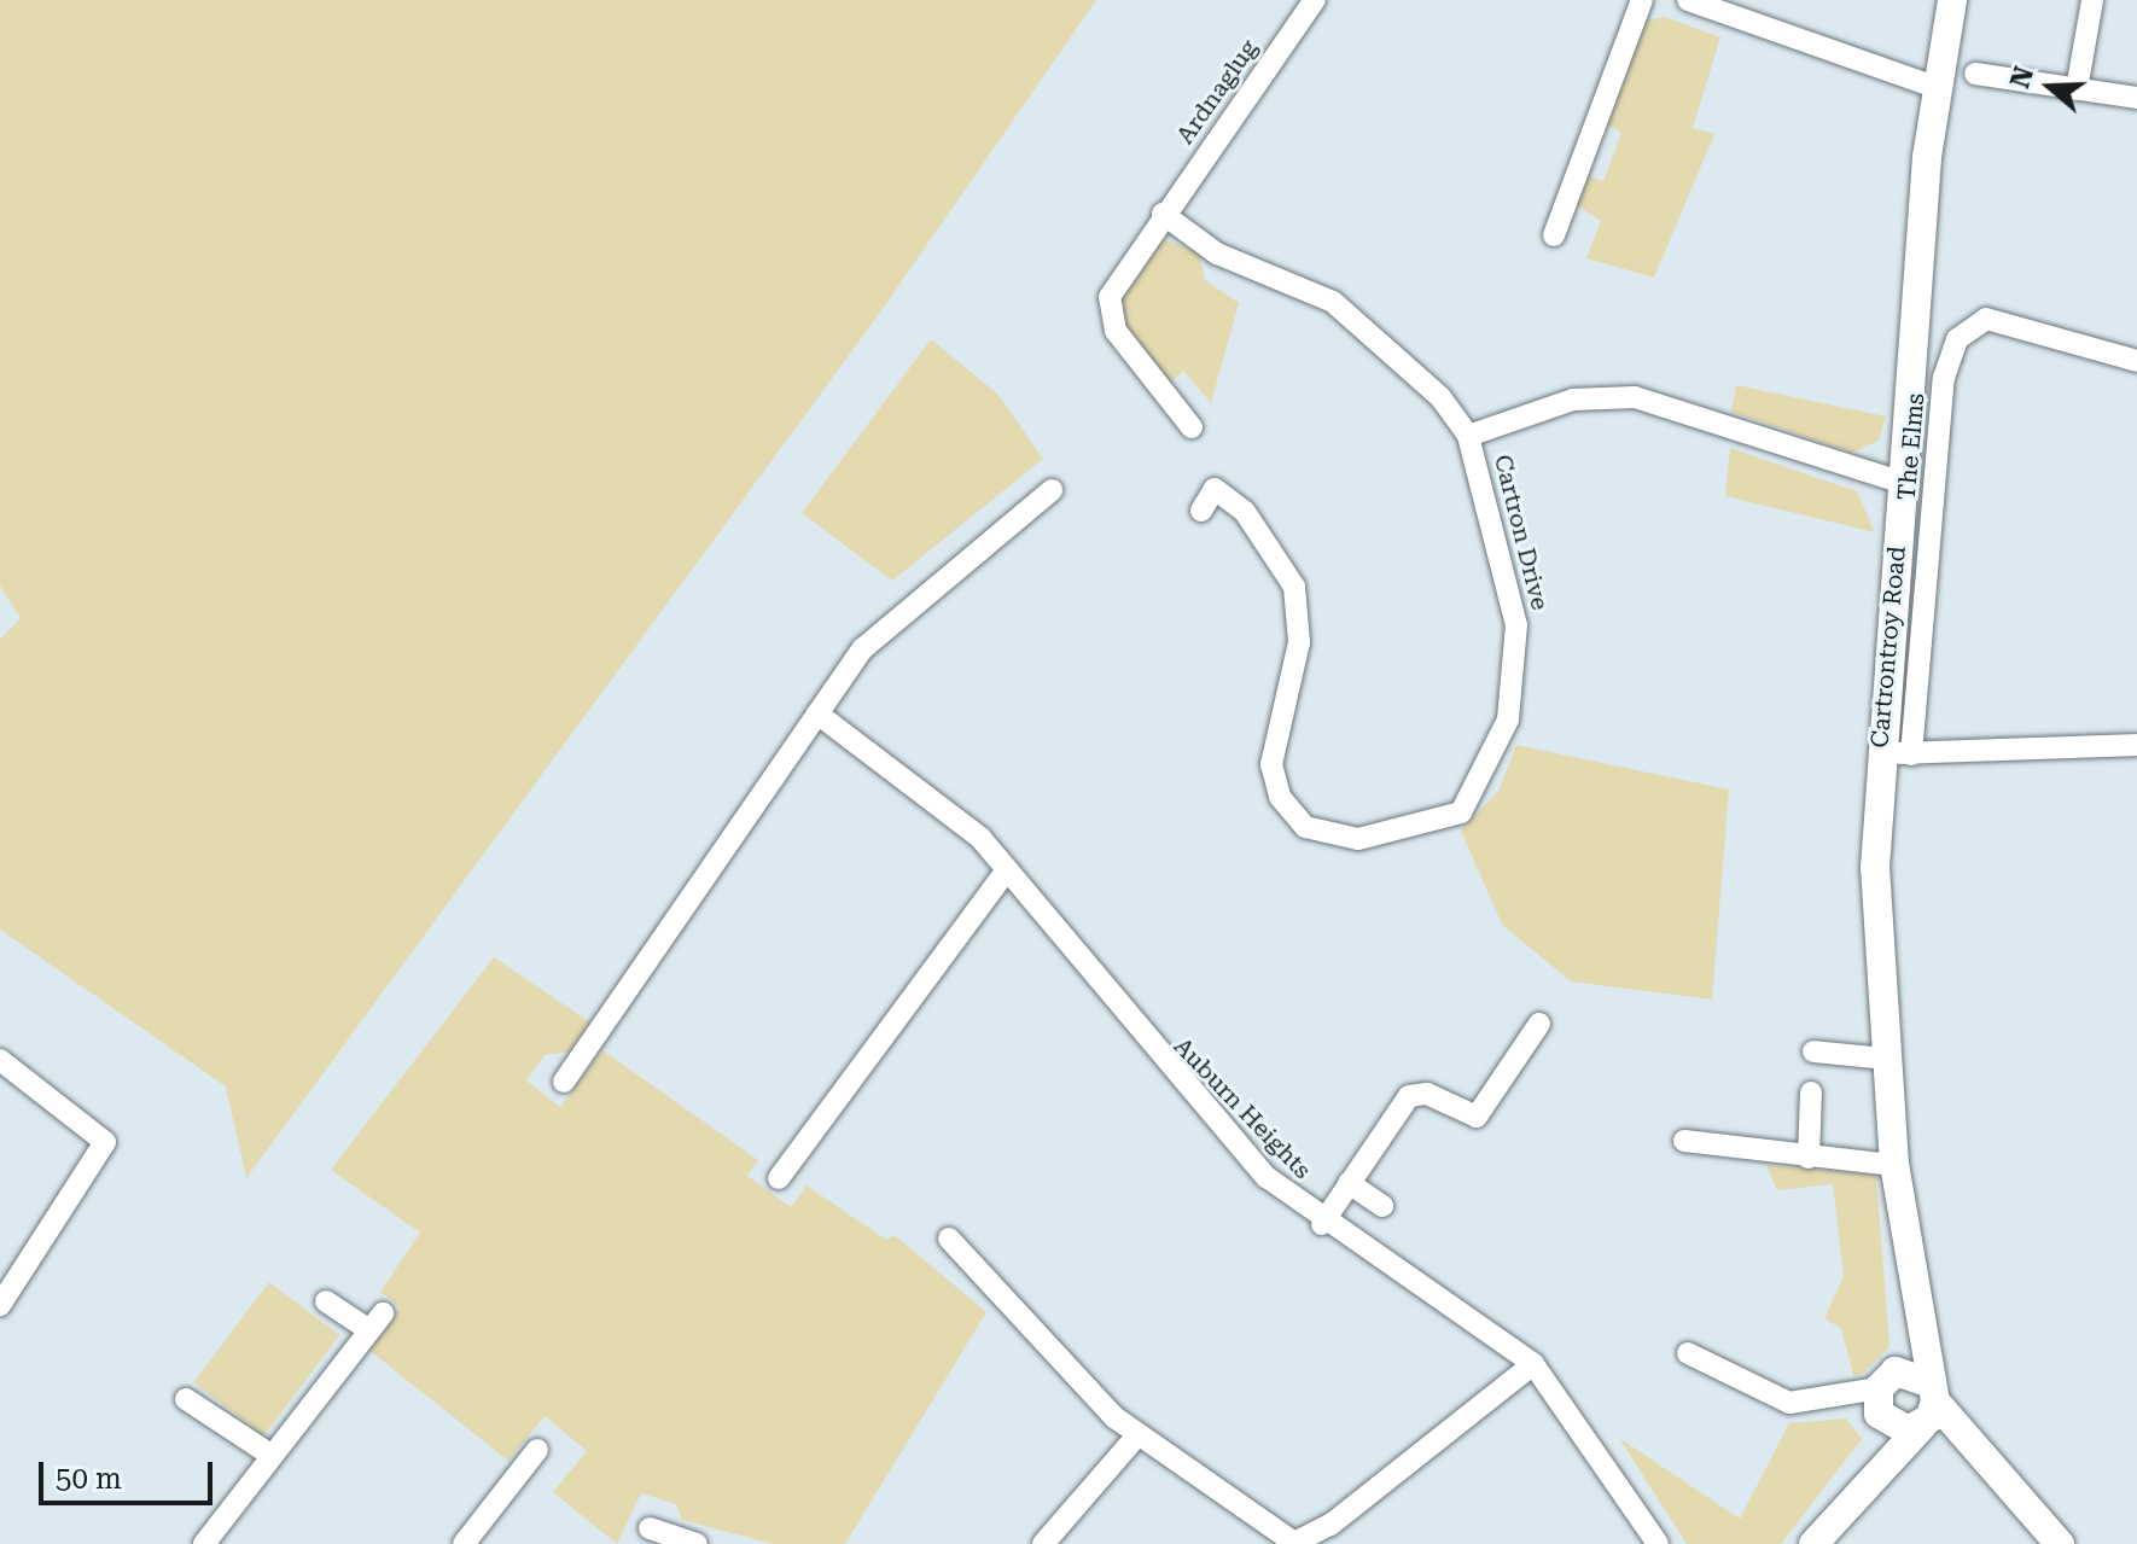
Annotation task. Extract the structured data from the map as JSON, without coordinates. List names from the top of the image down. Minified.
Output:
{"streets":{"street":["Ardnaglug","The Elms","Cartron Drive","Cartrontroy Road","Auburn Heights"]},"crossings":[["Ardnaglug","Cartron Drive"],["Cartron Drive","Cartrontroy Road"]],"scale_bar":"50 m","north":"left"}
